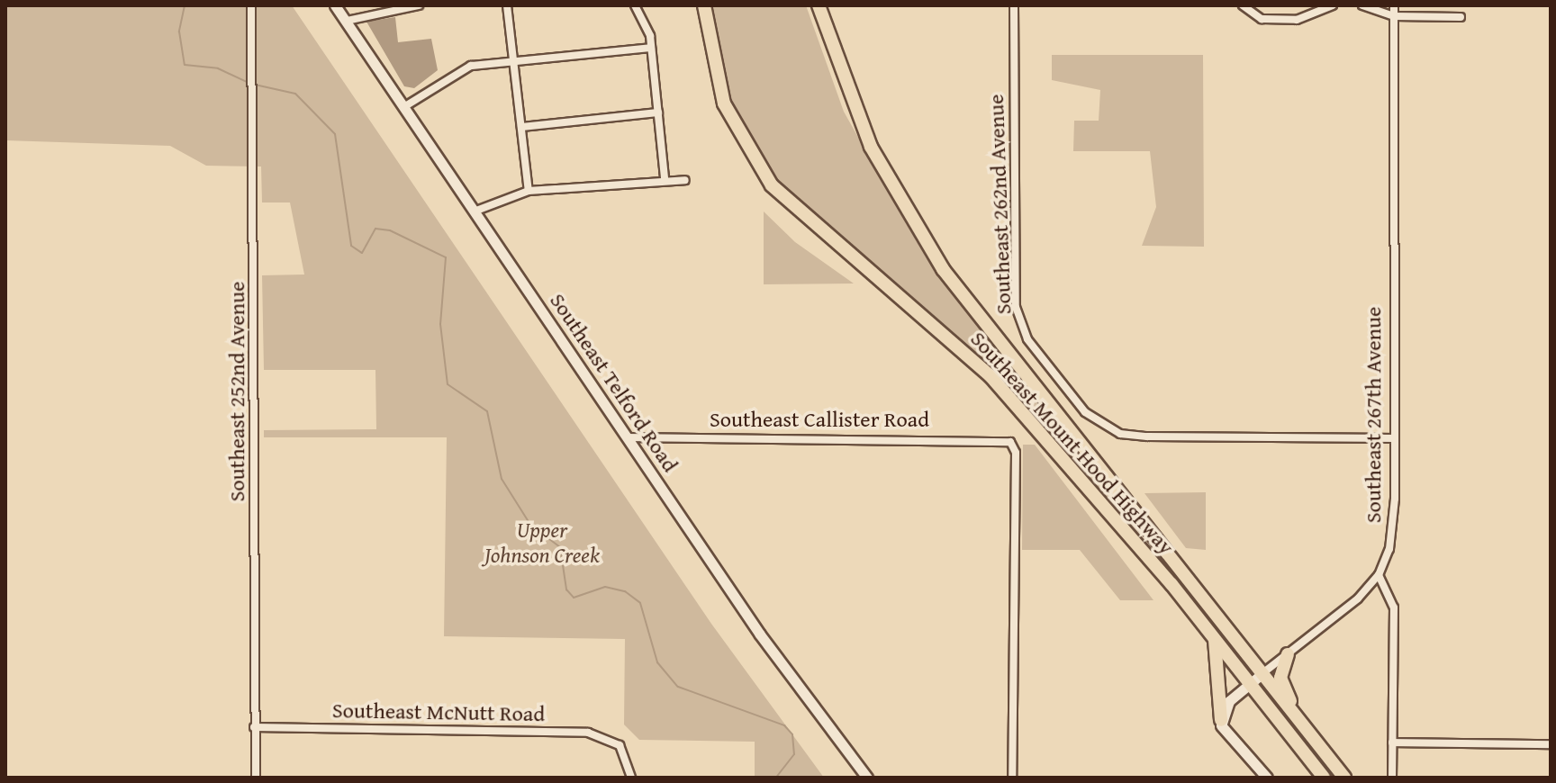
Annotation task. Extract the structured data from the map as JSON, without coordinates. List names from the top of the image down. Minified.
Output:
{"streets":{"highway":["Southeast Mount Hood Highway"],"street":["Southeast 262nd Avenue","Southeast Telford Road","Southeast 252nd Avenue","Southeast 267th Avenue","Southeast Callister Road","Southeast McNutt Road"]},"crossings":[["Southeast 262nd Avenue","Southeast 267th Avenue"],["Southeast Telford Road","Southeast Callister Road"],["Southeast 252nd Avenue","Southeast McNutt Road"]],"parks":["Upper Johnson Creek"]}
